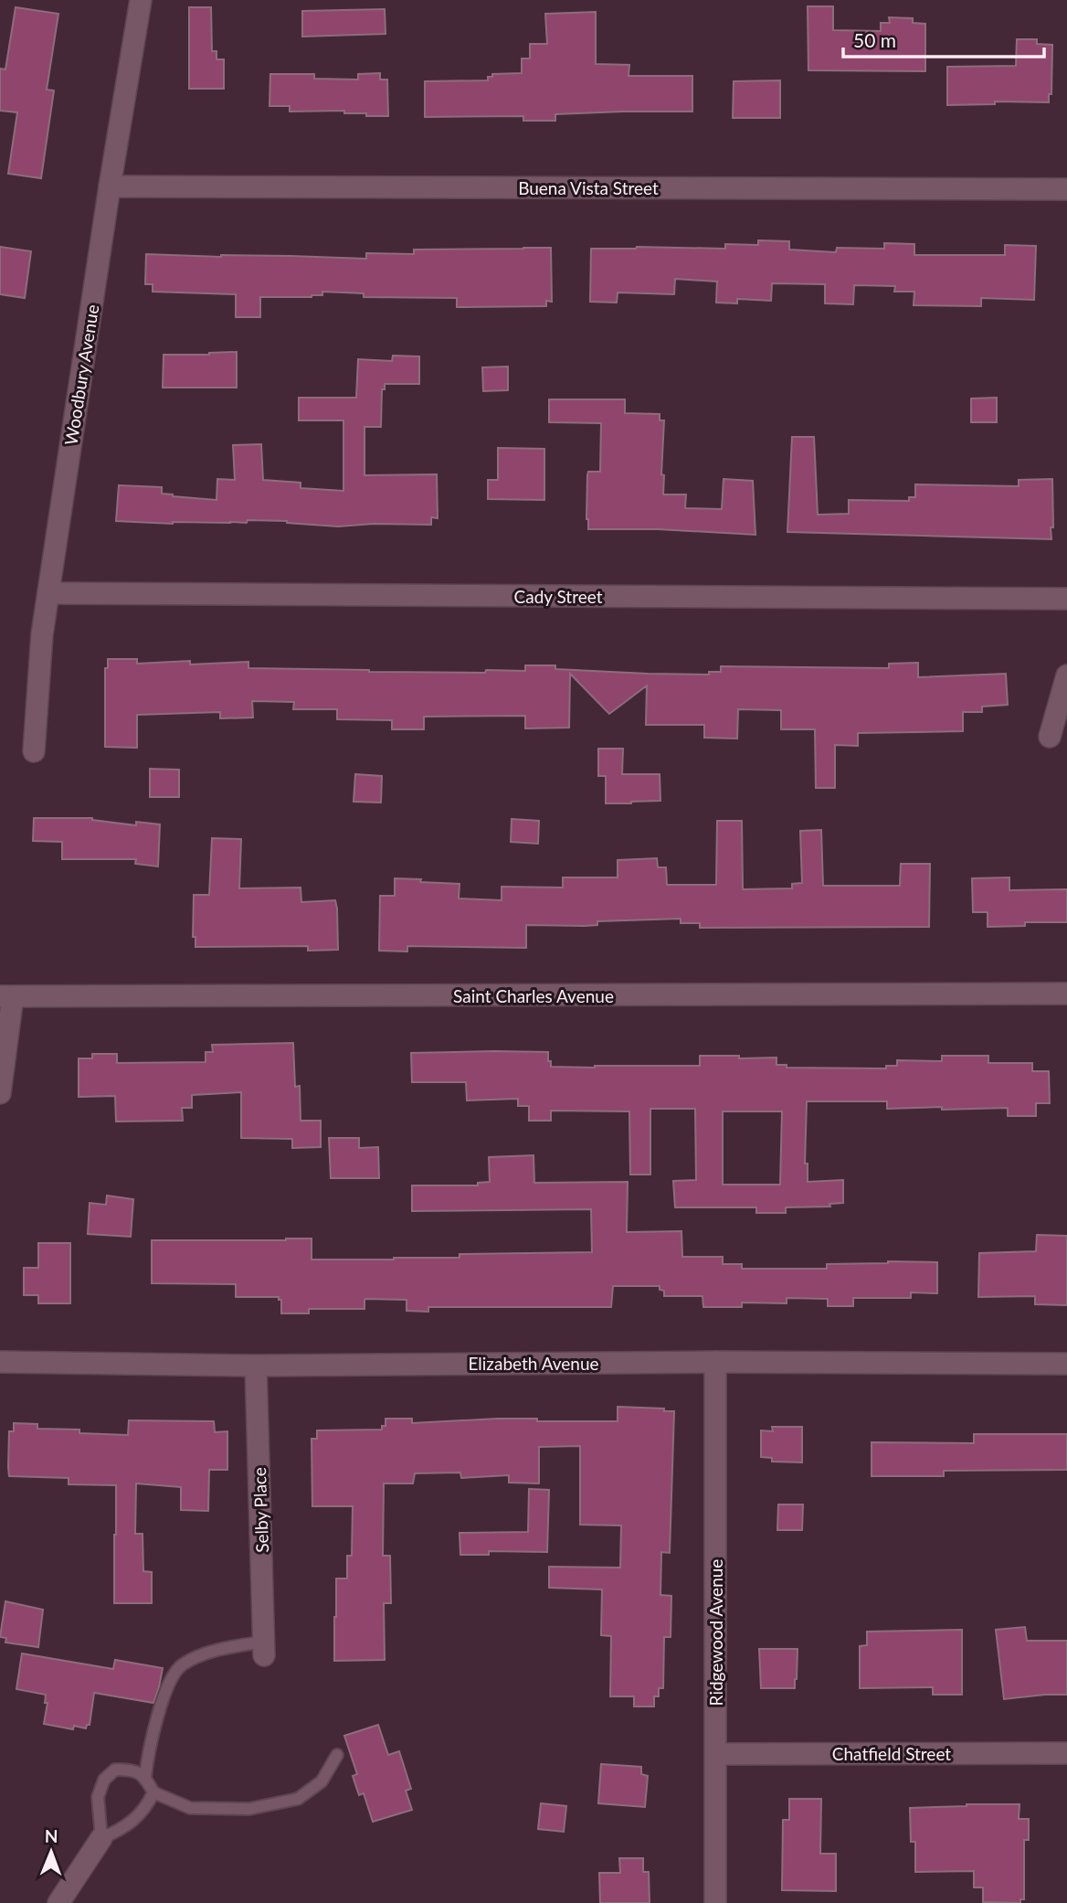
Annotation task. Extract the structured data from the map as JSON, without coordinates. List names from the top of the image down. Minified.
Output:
{"streets":{"street":["Buena Vista Street","Woodbury Avenue","Cady Street","Saint Charles Avenue","Elizabeth Avenue","Selby Place","Ridgewood Avenue","Chatfield Street"]},"crossings":[["Buena Vista Street","Woodbury Avenue"],["Woodbury Avenue","Cady Street"],["Elizabeth Avenue","Selby Place"],["Elizabeth Avenue","Ridgewood Avenue"],["Ridgewood Avenue","Chatfield Street"]],"scale_bar":"50 m","north":"top"}
